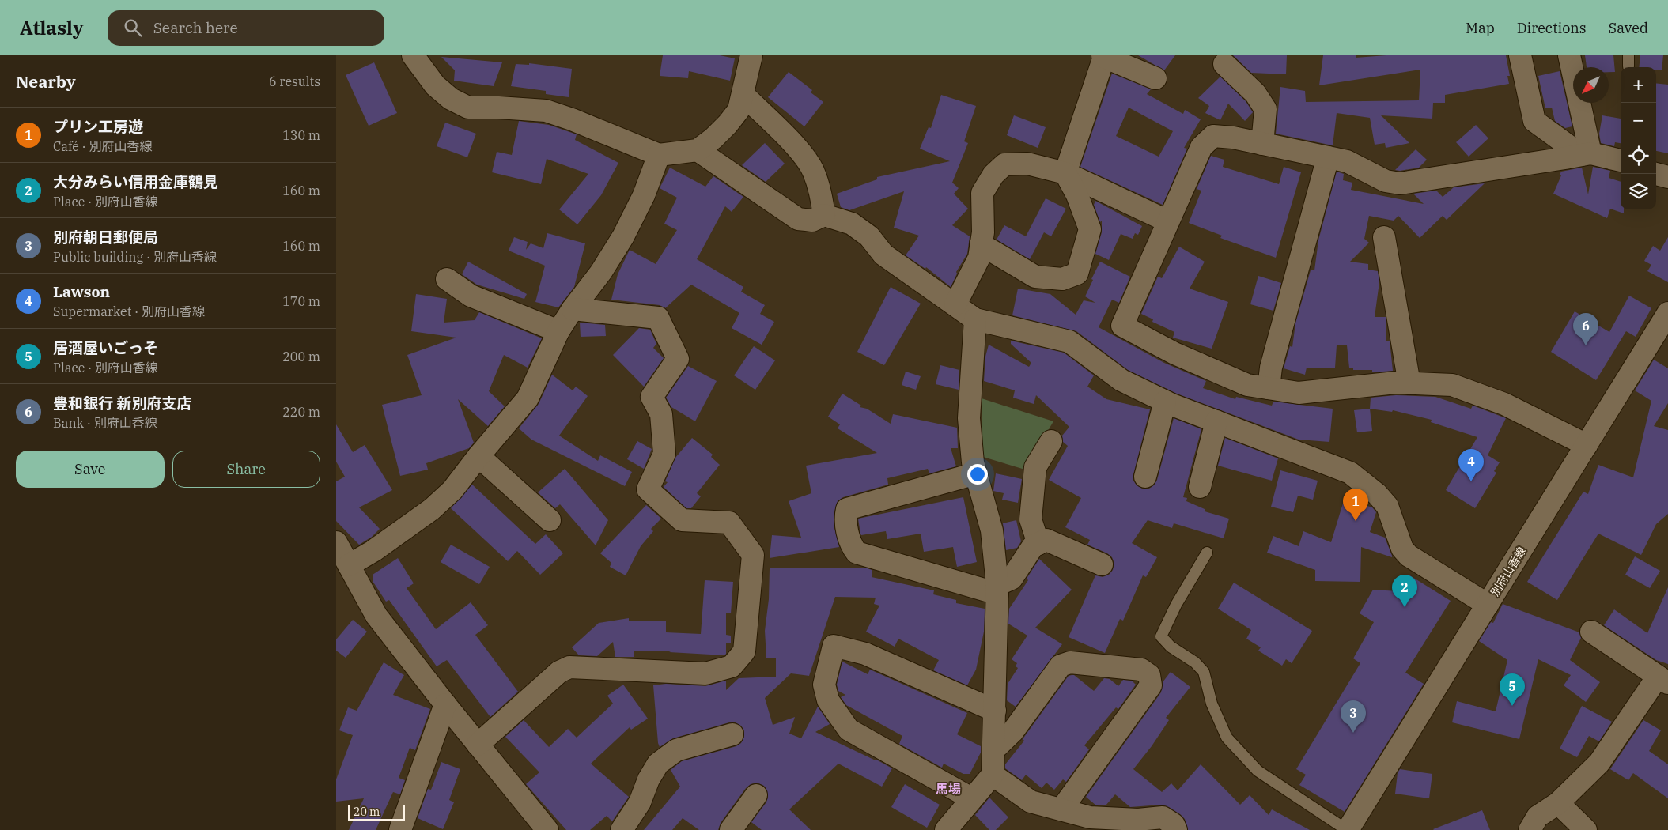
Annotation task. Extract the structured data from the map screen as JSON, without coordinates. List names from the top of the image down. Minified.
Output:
{"streets":{"street":["別府山香線"]},"districts":["馬場"],"scale_bar":"20 m","north":"bottom left","page":{"header":"Atlasly","search":"Search here","nav":["Map","Directions","Saved"],"heading":["Nearby","6 results"],"map_buttons":["+","−"],"list":[{"mark":"1","name":"プリン工房遊","note":"Café · 別府山香線","value":"130 m"},{"mark":"2","name":"大分みらい信用金庫鶴見","note":"Place · 別府山香線","value":"160 m"},{"mark":"3","name":"別府朝日郵便局","note":"Public building · 別府山香線","value":"160 m"},{"mark":"4","name":"Lawson","note":"Supermarket · 別府山香線","value":"170 m"},{"mark":"5","name":"居酒屋いごっそ","note":"Place · 別府山香線","value":"200 m"},{"mark":"6","name":"豊和銀行 新別府支店","note":"Bank · 別府山香線","value":"220 m"}],"pins":["6","4","1","2","5","3"],"buttons":["Save","Share"],"scale":"20 m"}}
